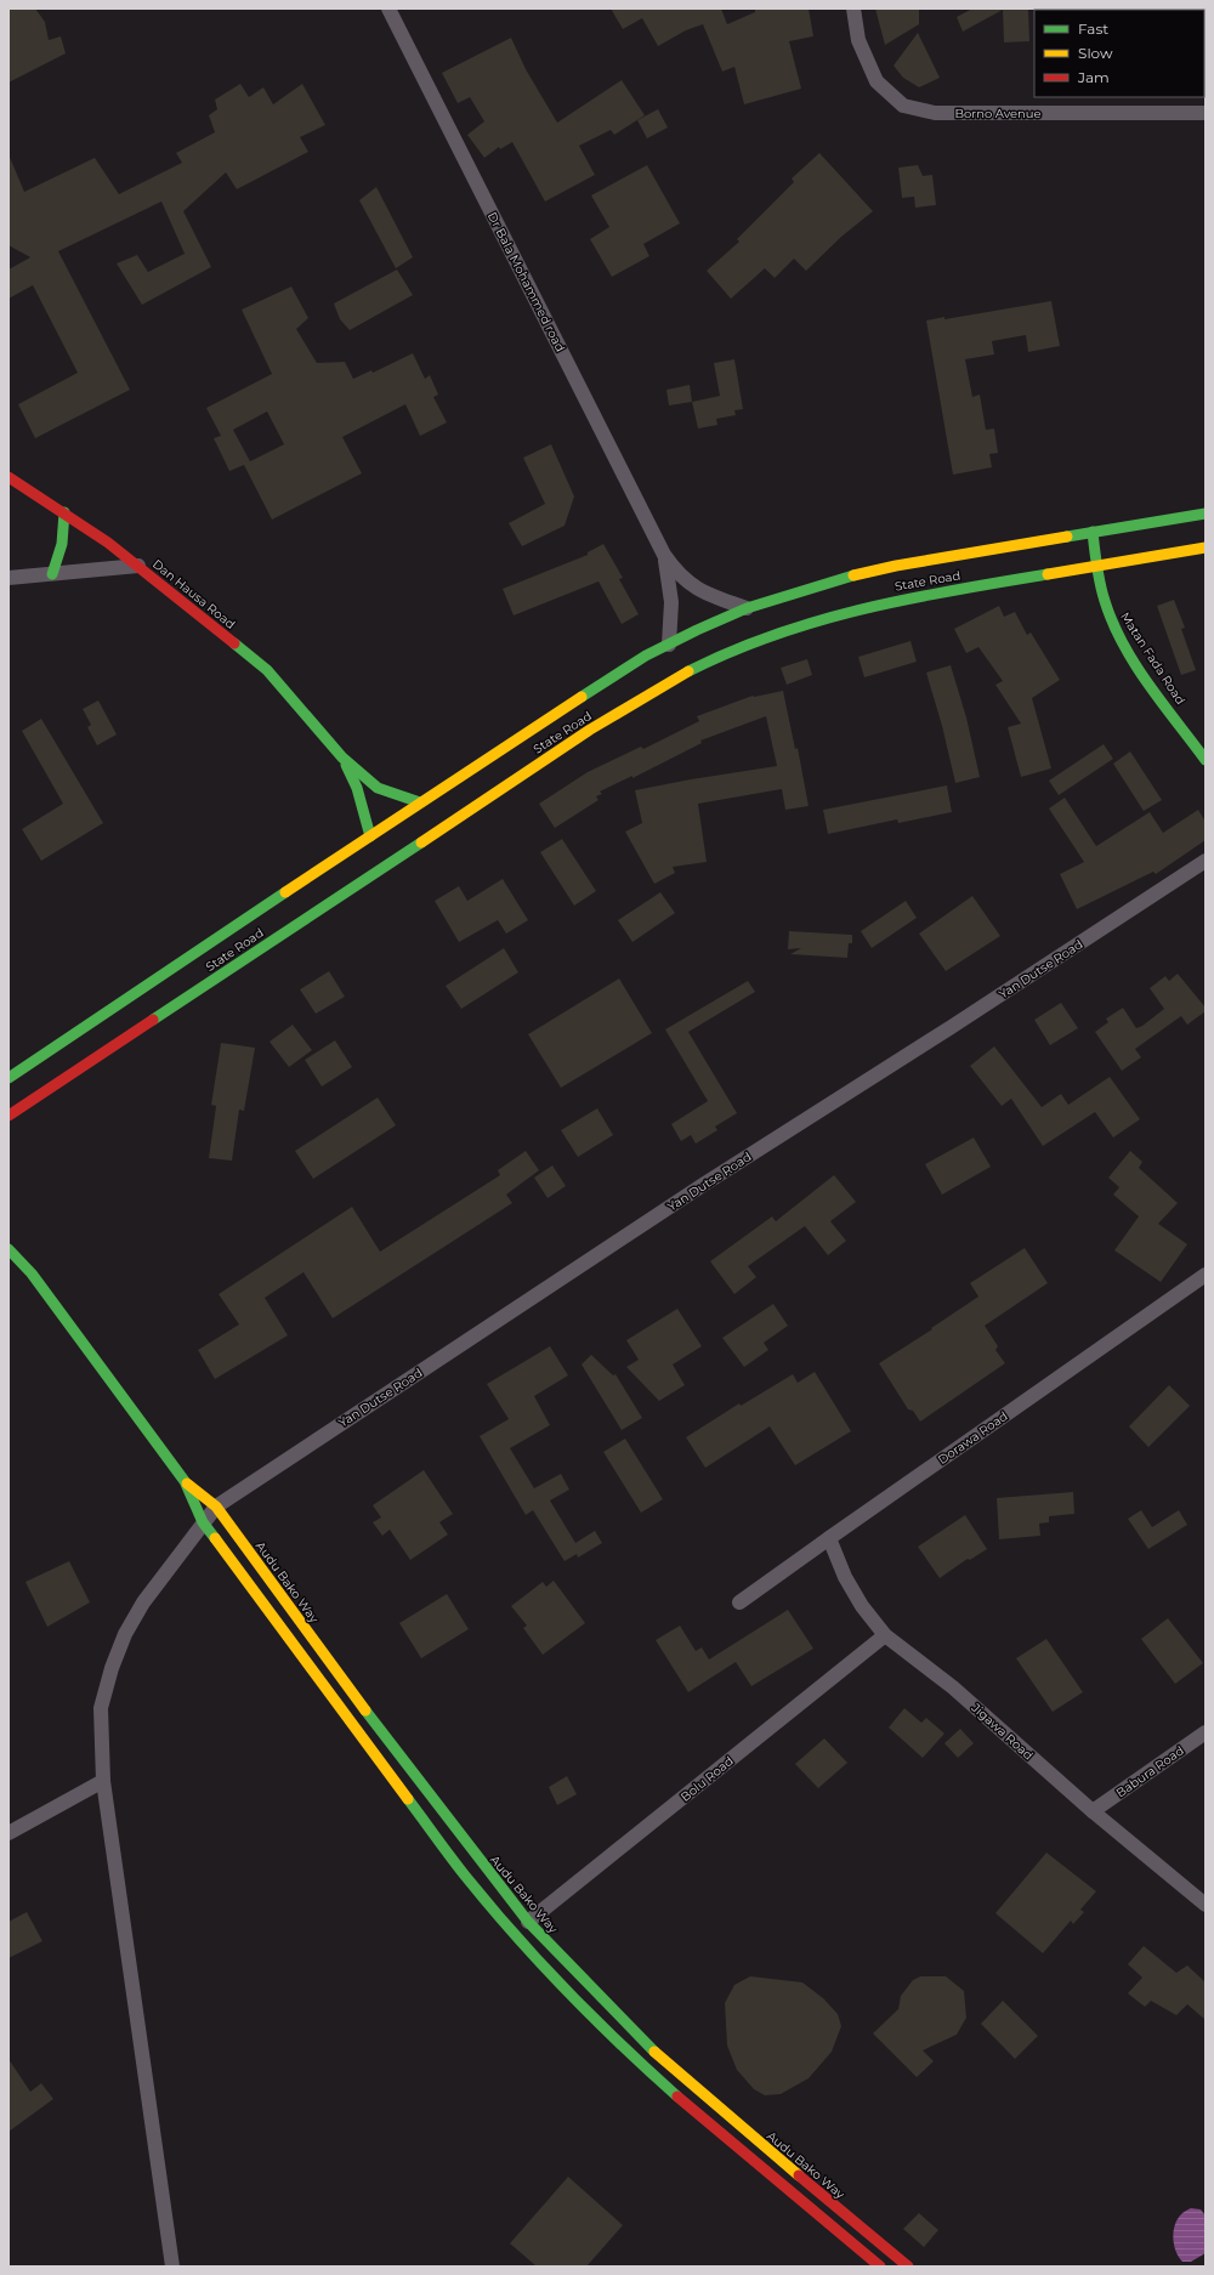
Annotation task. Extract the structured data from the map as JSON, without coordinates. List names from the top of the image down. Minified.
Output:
{"streets":{"main road":["State Road","Dan Hausa Road","Matan Fada Road","Audu Bako Way"],"street":["Borno Avenue","Dr Bala Mohammed road","Yan Dutse Road","Dorawa Road","Jigawa Road","Babura Road","Bolu Road"]},"crossings":[["State Road","Dan Hausa Road"],["State Road","Matan Fada Road"],["Yan Dutse Road","Audu Bako Way"],["Dorawa Road","Jigawa Road"],["Audu Bako Way","Bolu Road"],["Jigawa Road","Babura Road"],["Jigawa Road","Bolu Road"]],"legend":["Fast","Slow","Jam"]}
